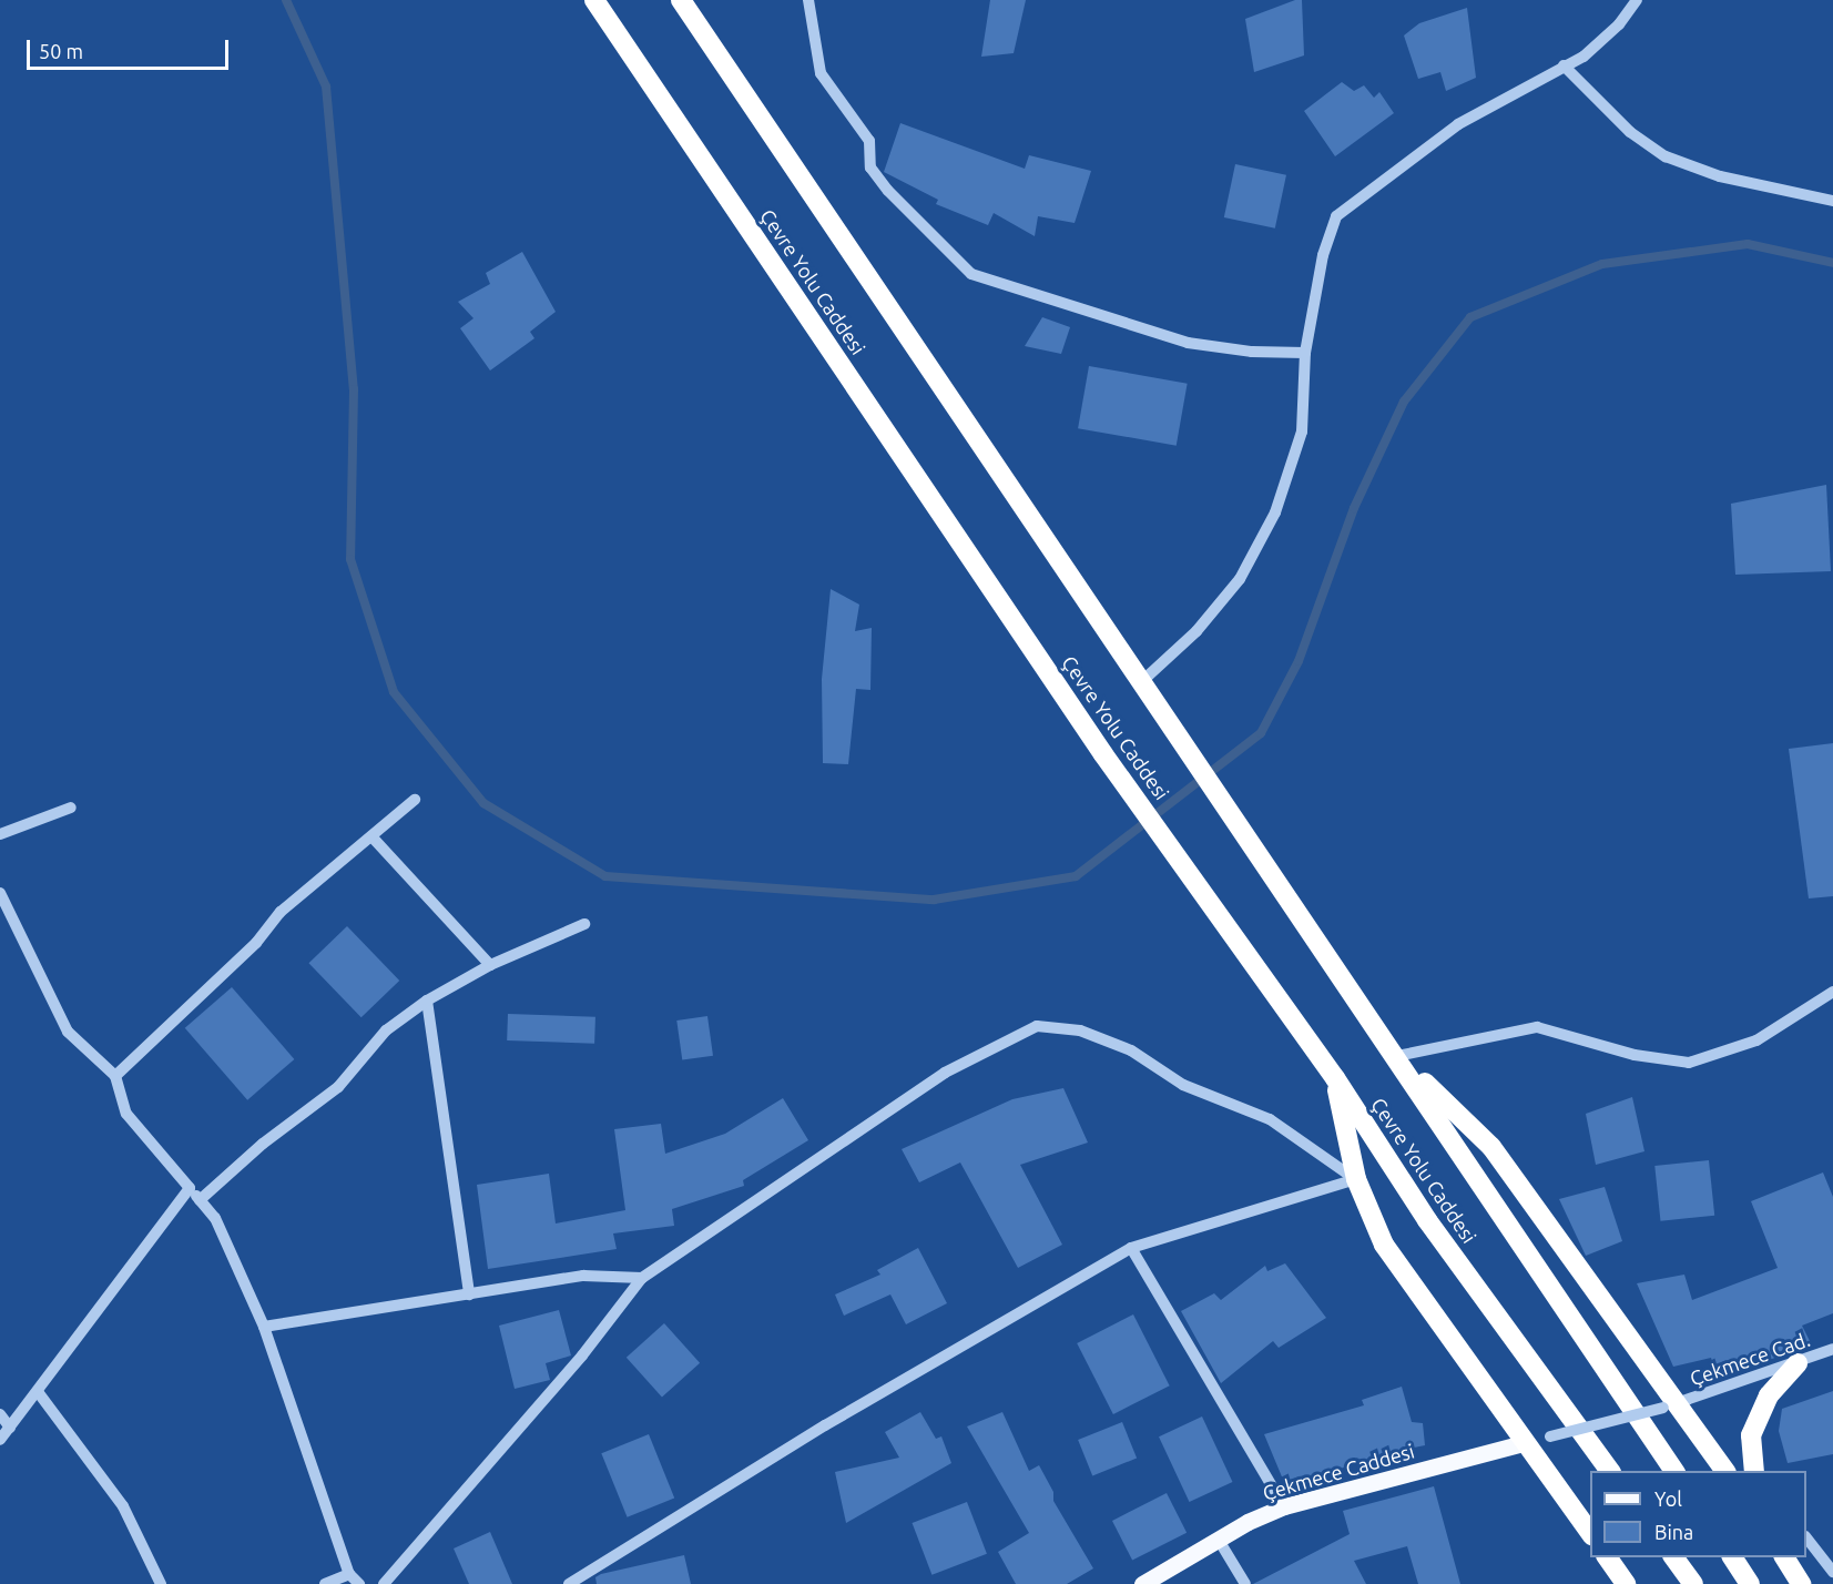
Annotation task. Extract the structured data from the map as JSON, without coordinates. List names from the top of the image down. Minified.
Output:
{"streets":{"highway":["Çevre Yolu Caddesi"],"main road":["Çekmece Caddesi"],"street":["Çekmece Cad."]},"crossings":[["Çekmece Cad.","Çekmece Caddesi"]],"legend":["Yol","Bina"],"scale_bar":"50 m"}
